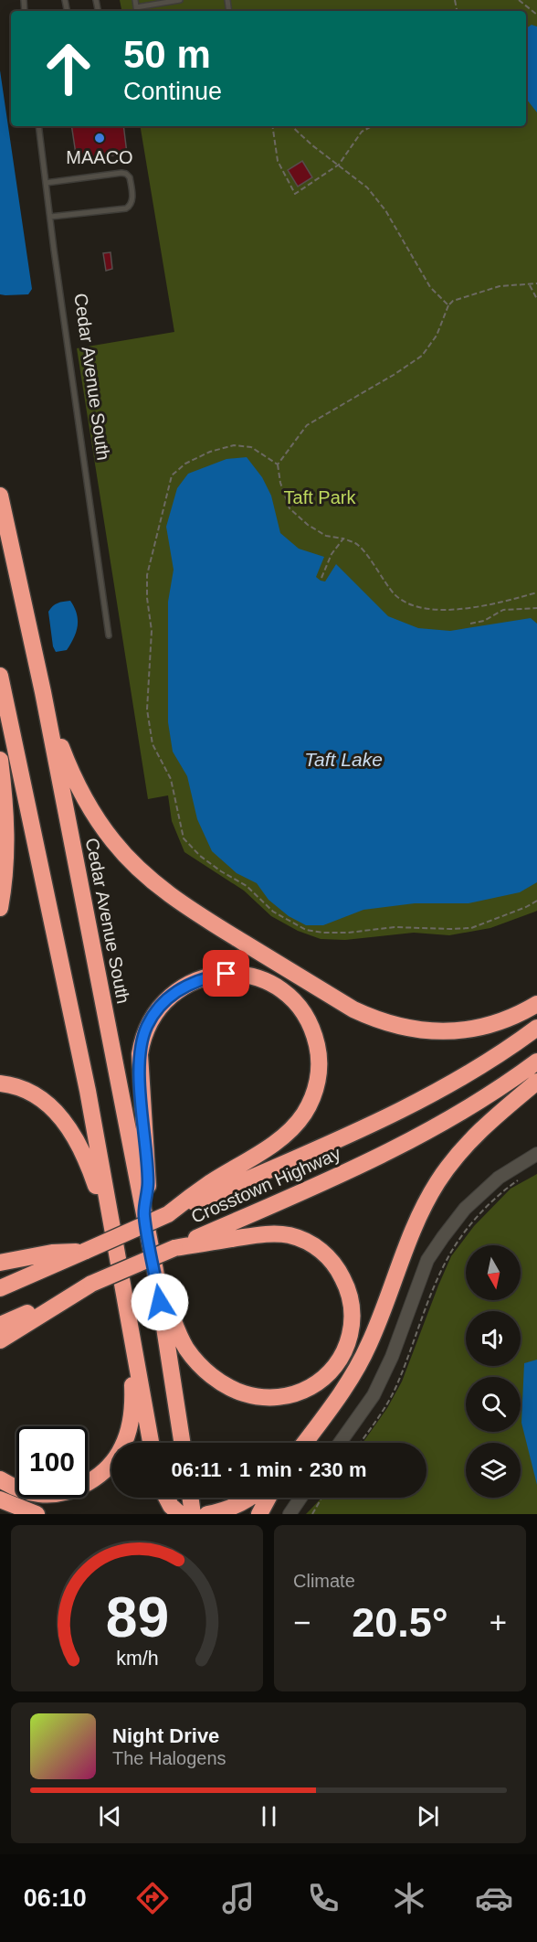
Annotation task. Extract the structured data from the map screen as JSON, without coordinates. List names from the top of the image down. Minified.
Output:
{"streets":{"highway":["Cedar Avenue South","Crosstown Highway"]},"water":["Taft Lake"],"parks":["Taft Park"],"places":["MAACO"],"north":"bottom","page":{"turn":["50 m","Continue"],"limit":"100","trip":"06:11 · 1 min · 230 m","tile":"Climate","heat":["−","20.5°","+"],"song":["Night Drive","The Halogens"],"tabs":"06:10","gauge":["89","km/h"]}}
